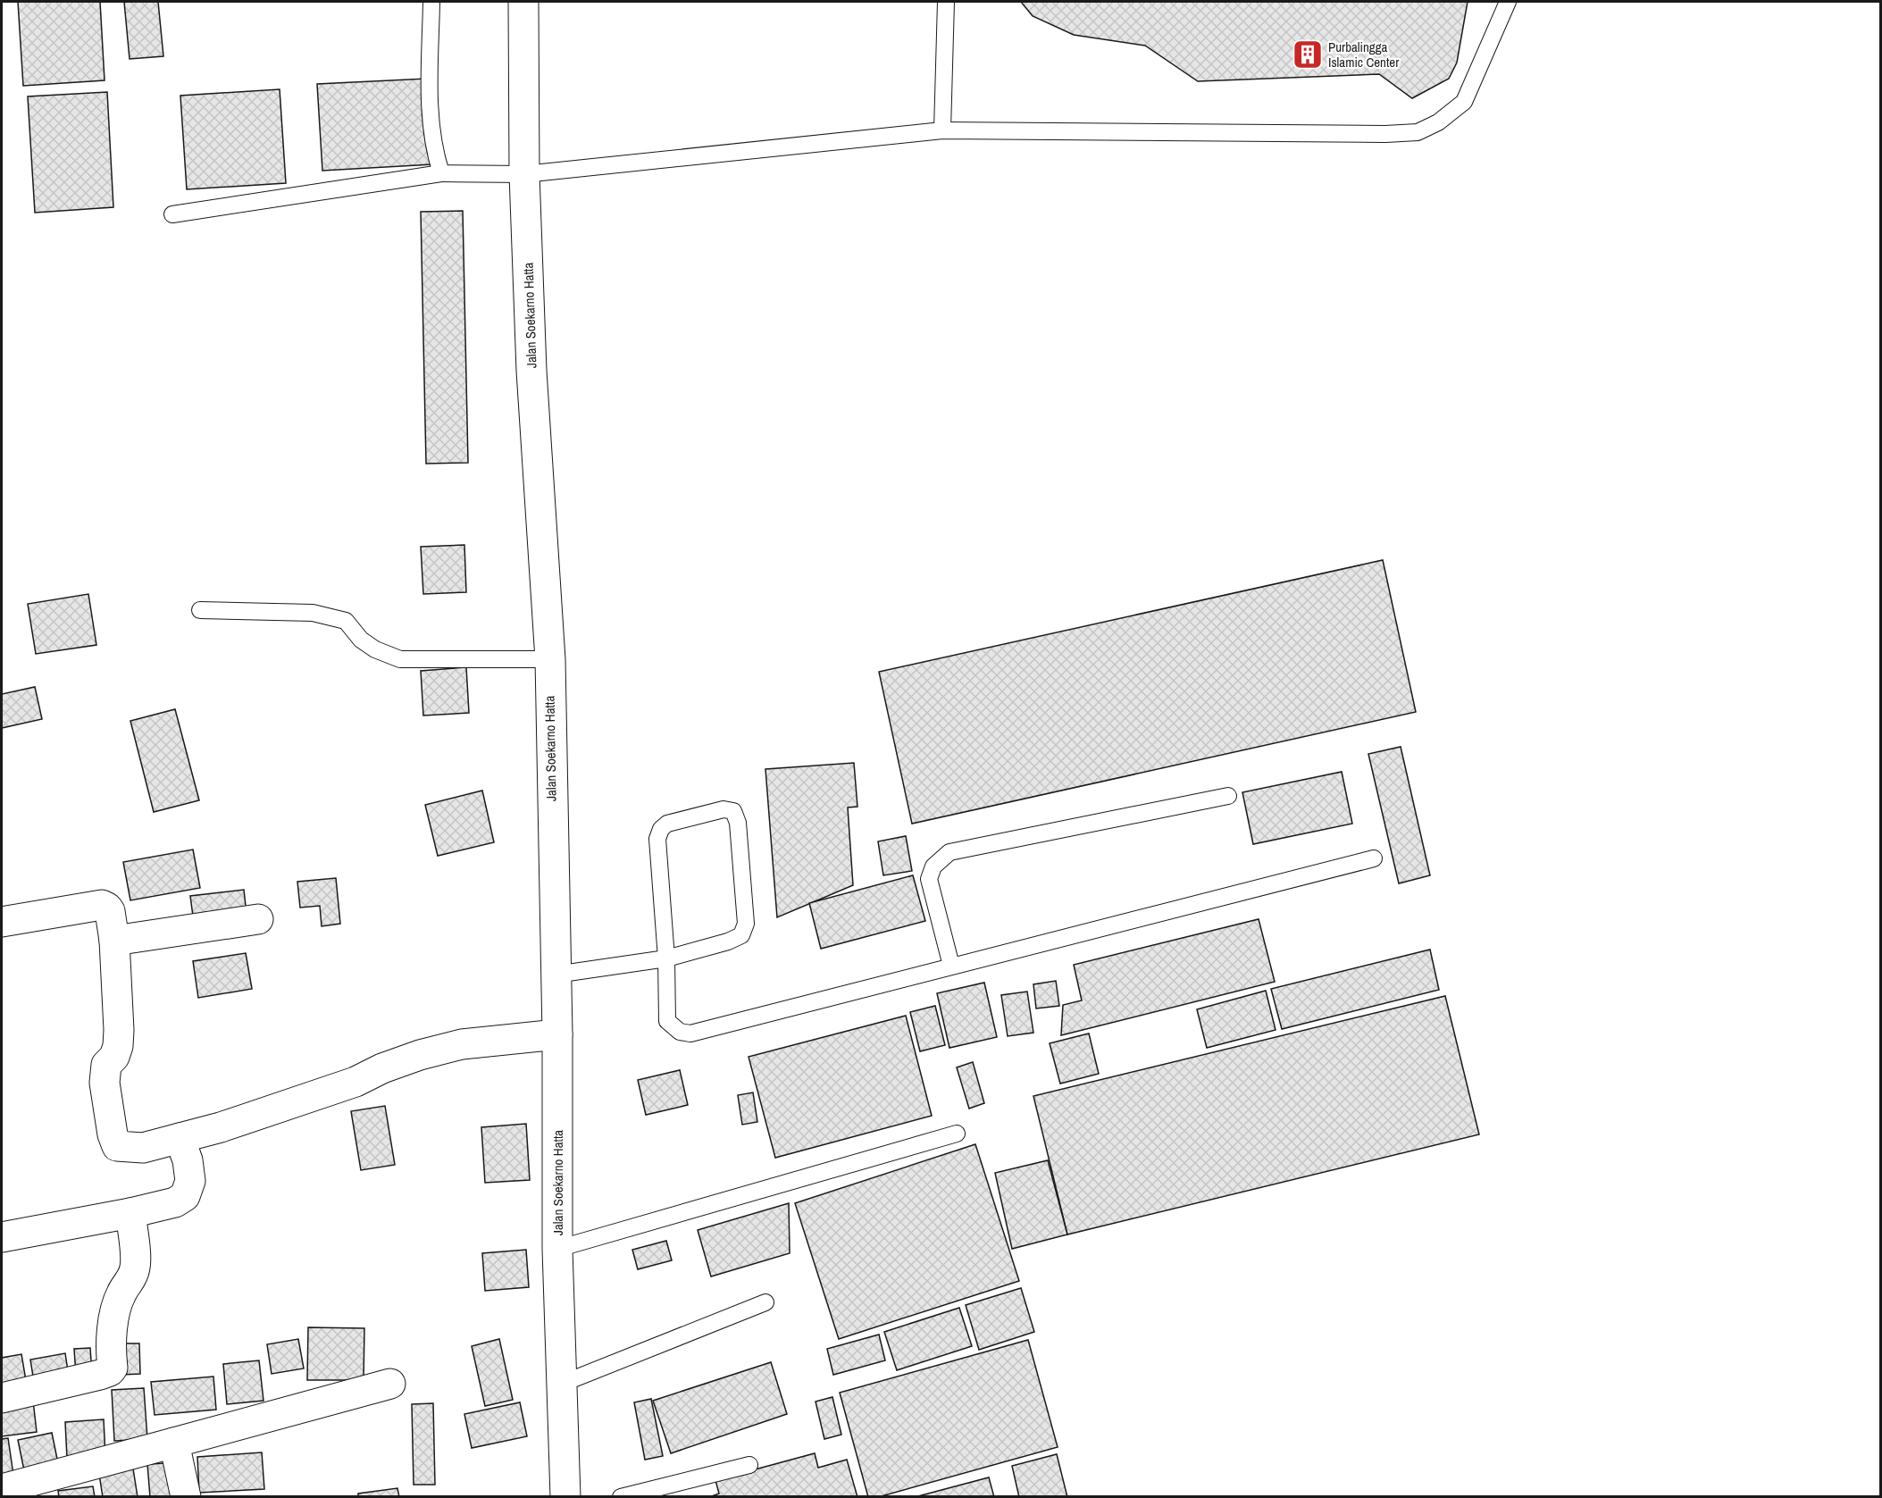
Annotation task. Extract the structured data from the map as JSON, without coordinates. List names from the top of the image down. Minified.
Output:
{"streets":{"street":["Jalan Soekarno Hatta"]},"places":{"building":["Purbalingga Islamic Center"]}}
